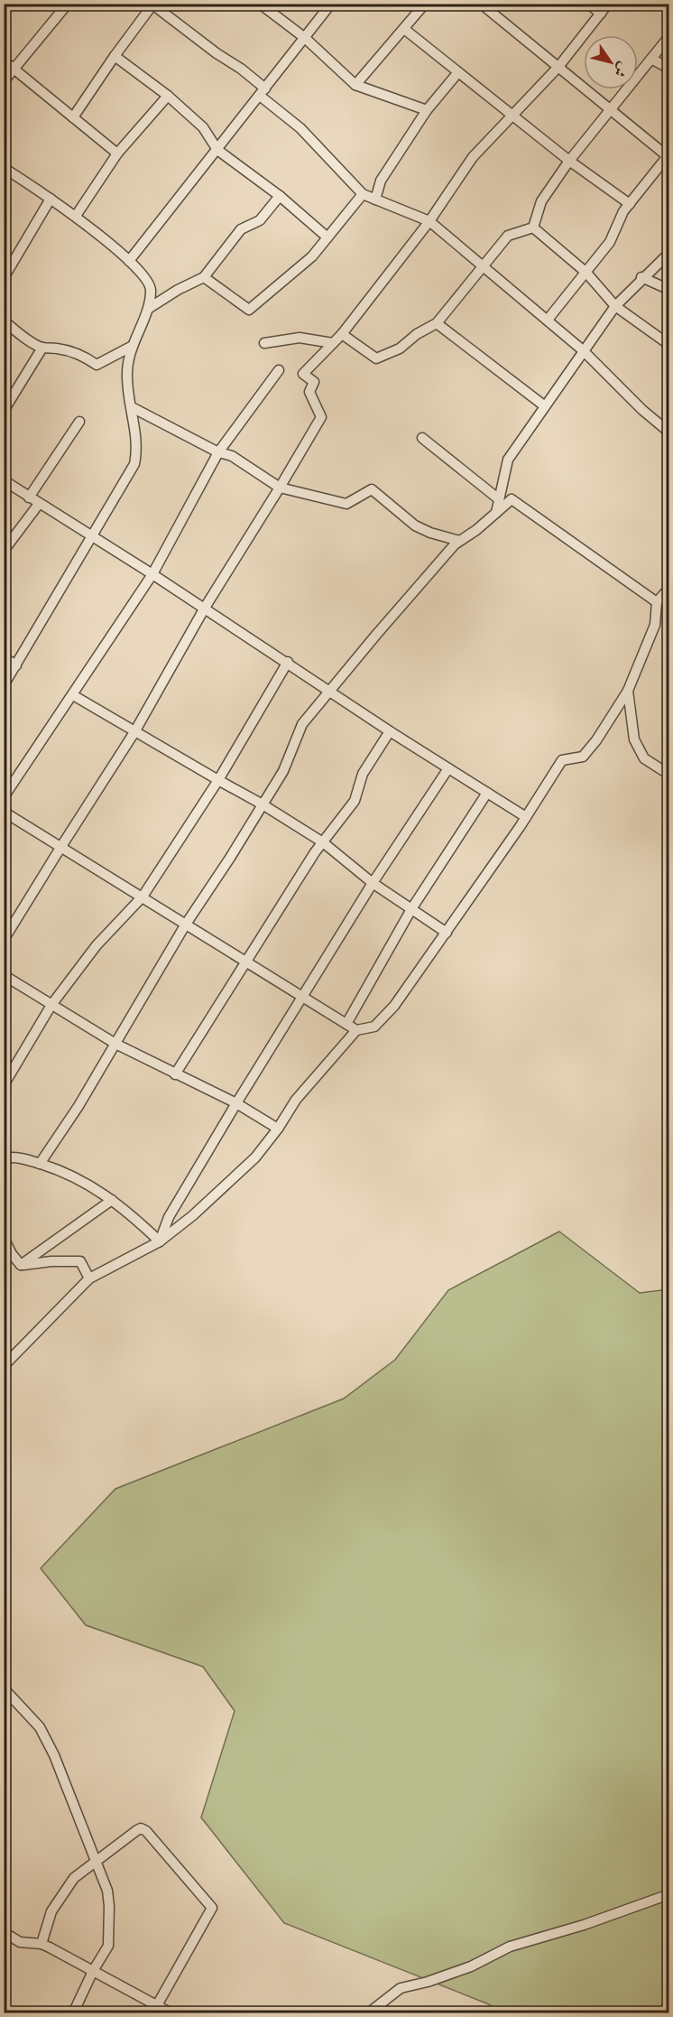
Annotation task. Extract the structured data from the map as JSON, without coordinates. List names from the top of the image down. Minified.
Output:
{"north":"bottom right"}
